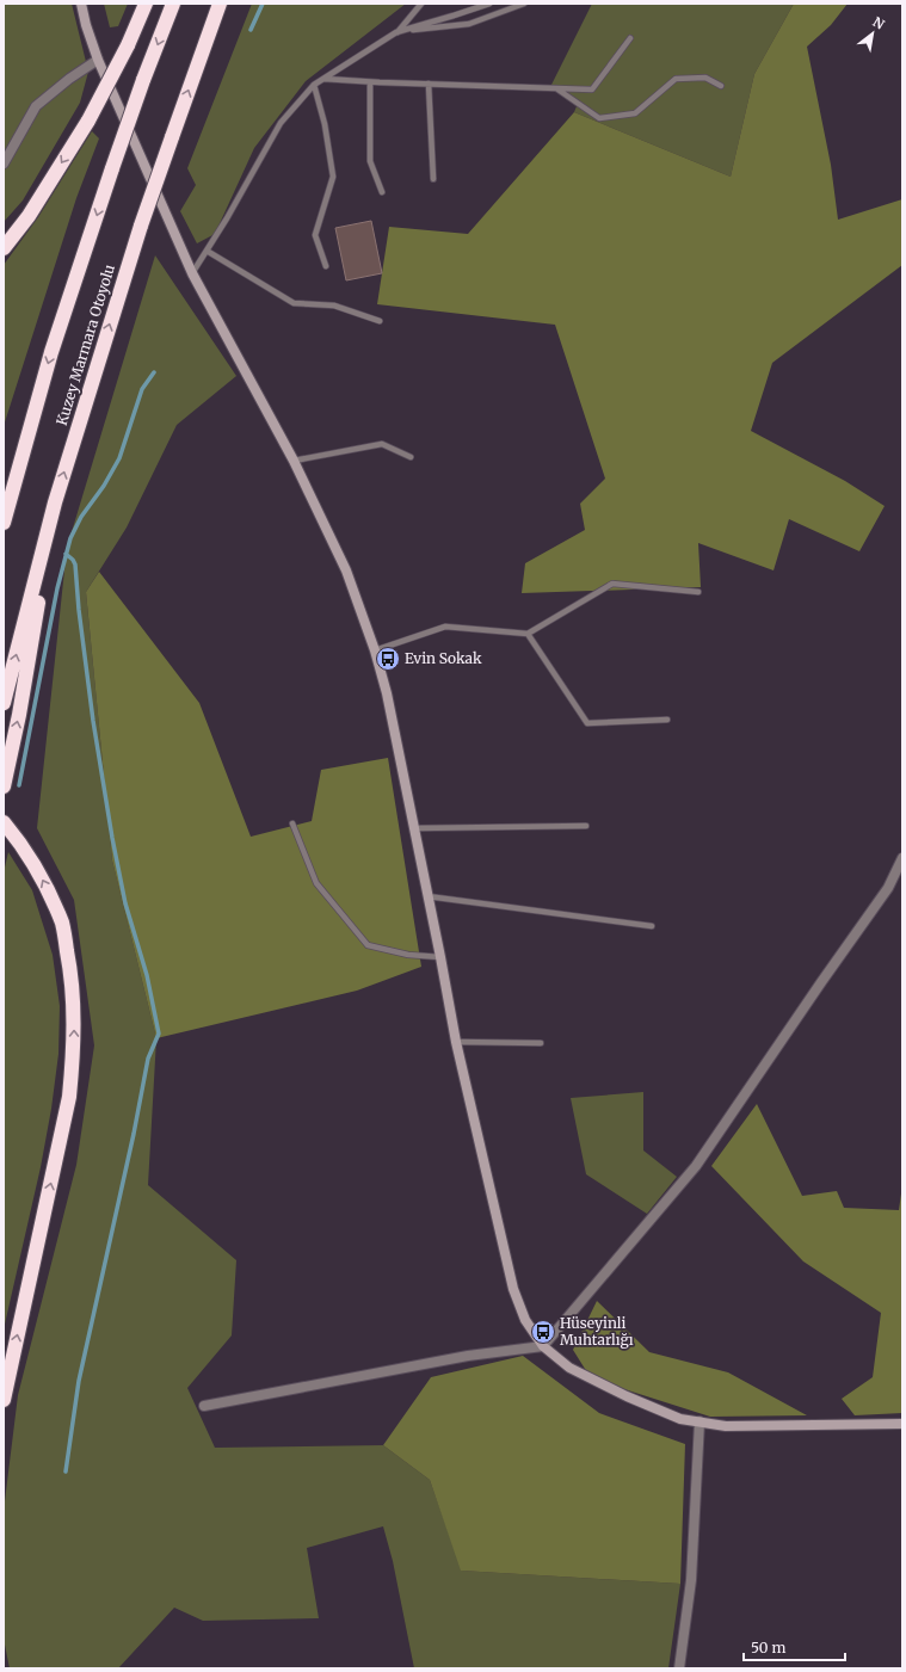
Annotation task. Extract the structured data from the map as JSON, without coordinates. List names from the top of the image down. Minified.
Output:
{"streets":{"highway":["Kuzey Marmara Otoyolu"]},"places":{"bus stop":["Evin Sokak","Hüseyinli Muhtarlığı"]},"scale_bar":"50 m","north":"top right"}
